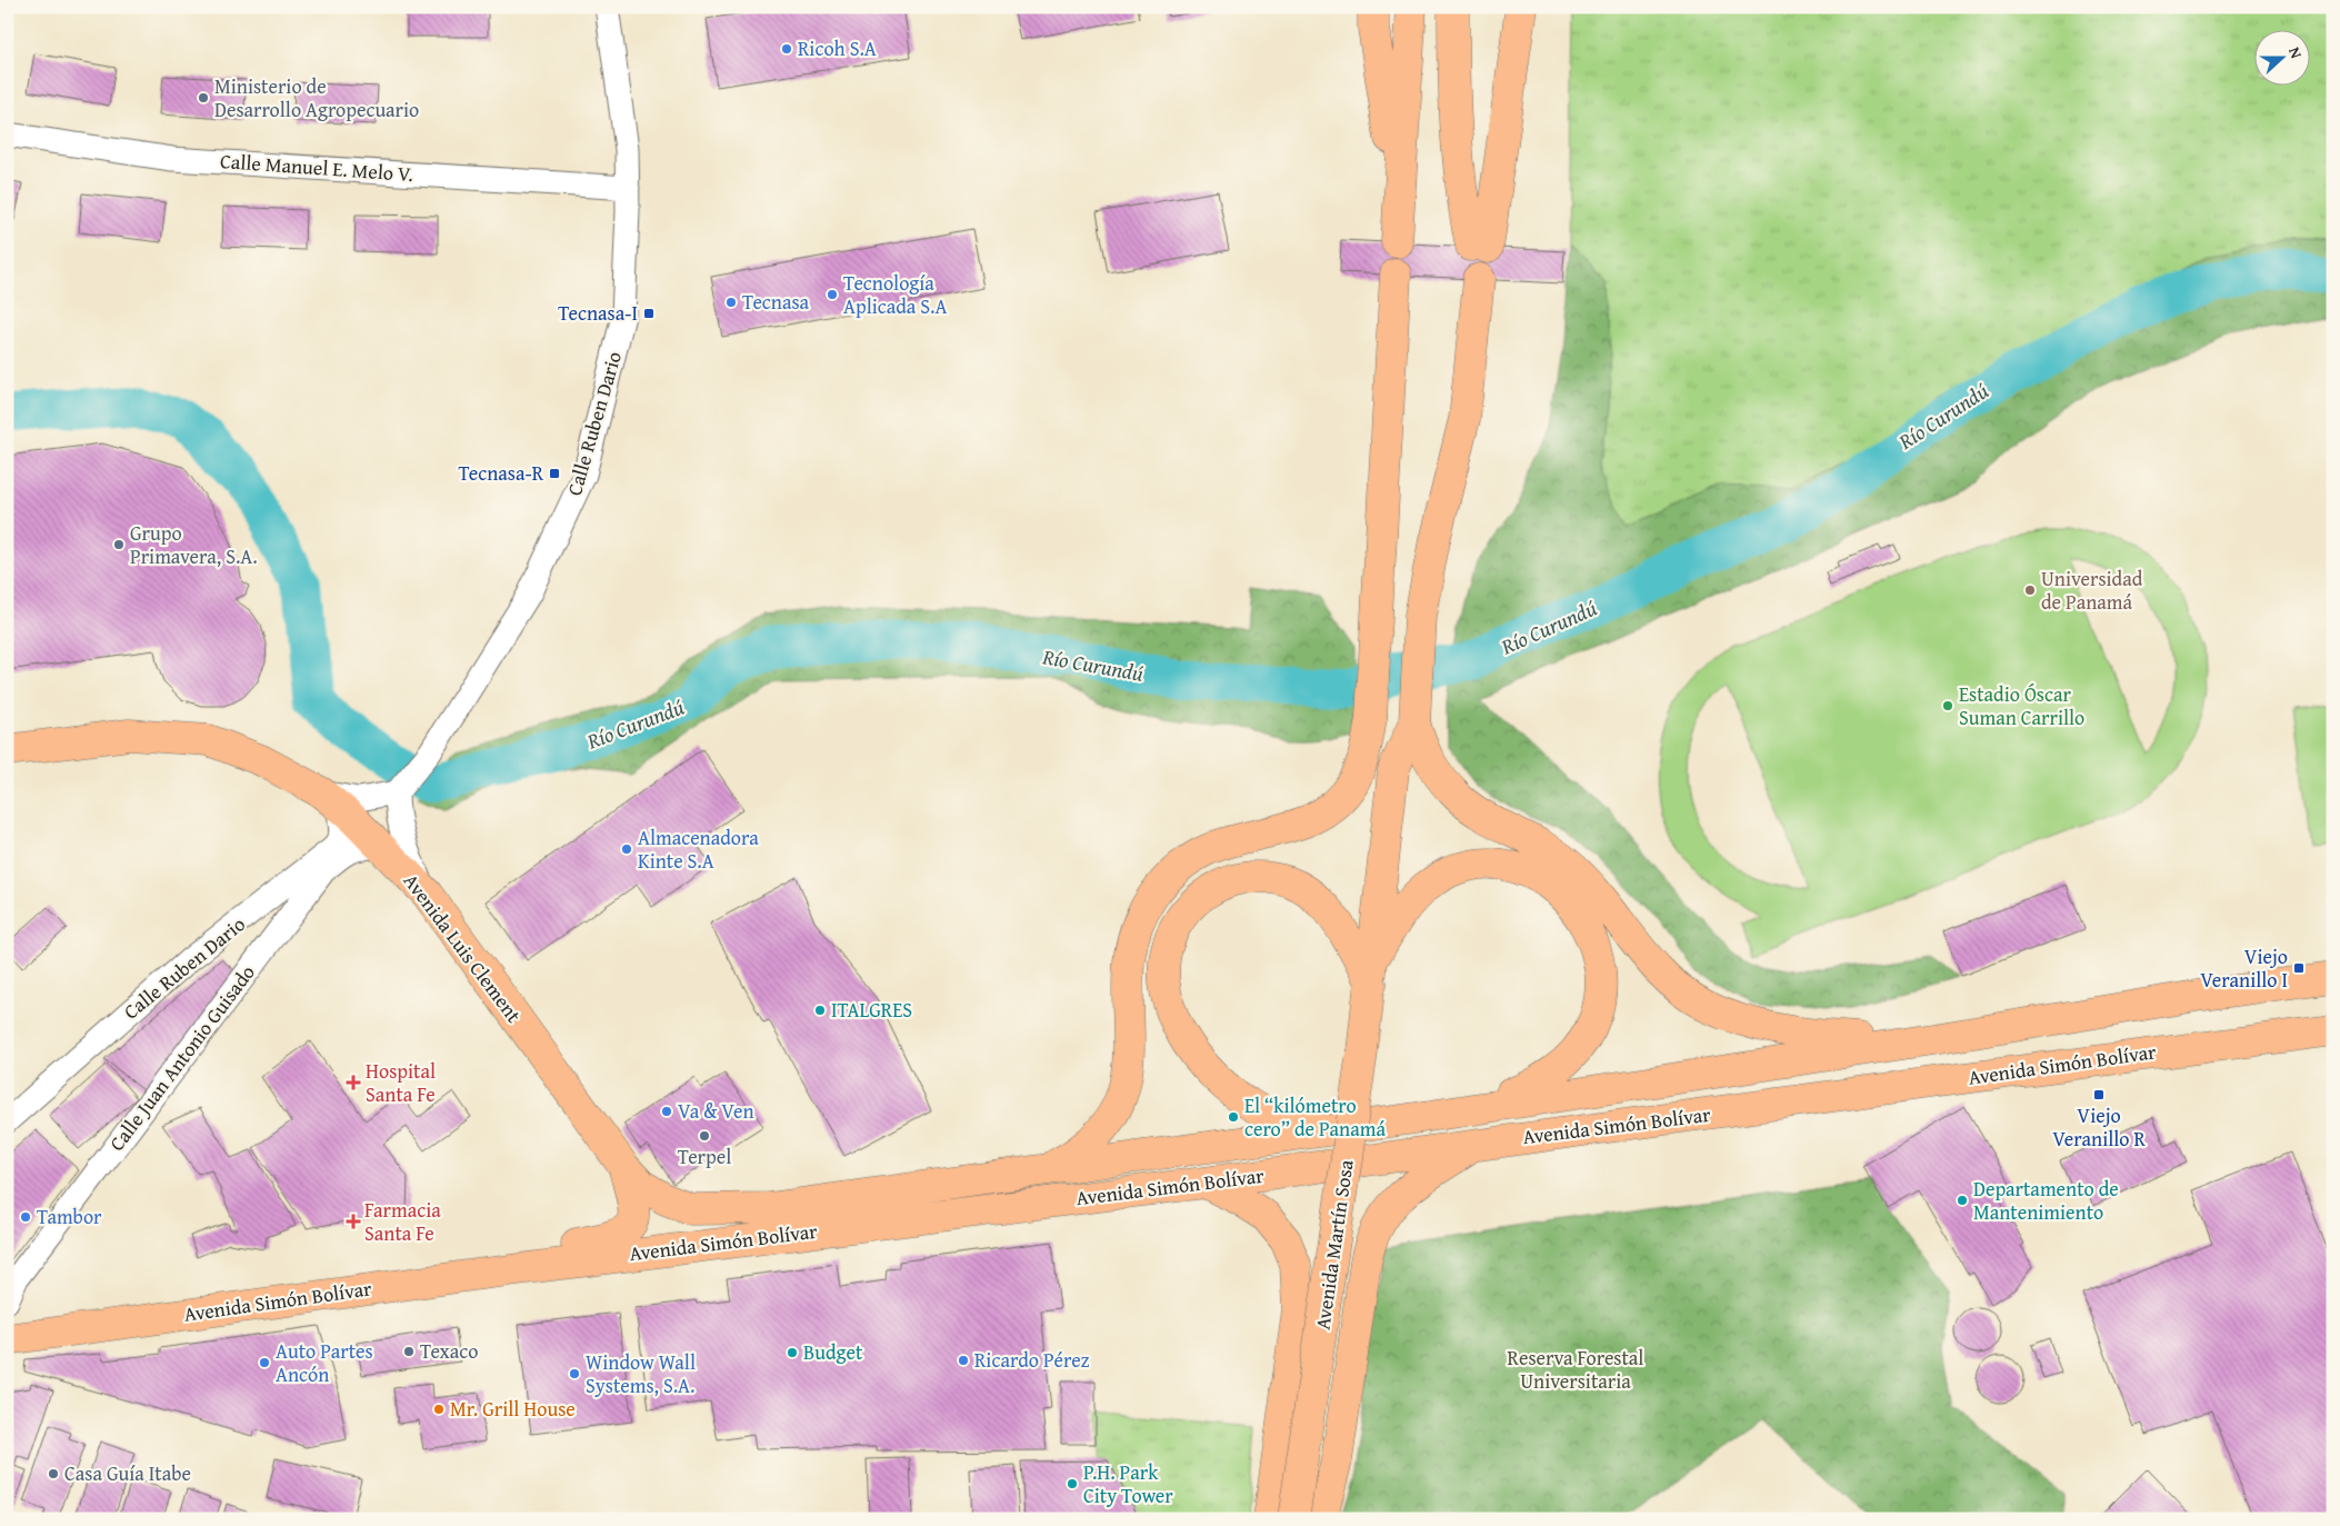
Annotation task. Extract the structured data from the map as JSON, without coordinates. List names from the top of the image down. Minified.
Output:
{"streets":{"main road":["Avenida Luis Clement","Avenida Simón Bolívar","Avenida Martín Sosa"],"street":["Calle Manuel E. Melo V.","Calle Ruben Dario","Calle Juan Antonio Guisado"]},"crossings":[["Calle Manuel E. Melo V.","Calle Ruben Dario"],["Calle Ruben Dario","Avenida Luis Clement"],["Avenida Luis Clement","Calle Juan Antonio Guisado"],["Avenida Luis Clement","Avenida Simón Bolívar"]],"water":["Río Curundú"],"parks":["Reserva Forestal Universitaria"],"places":{"other":["Ricoh S.A","Ministerio de Desarrollo Agropecuario","Tecnología Aplicada S.A","Tecnasa","Grupo Primavera, S.A.","Universidad de Panamá","Estadio Óscar Suman Carrillo","Almacenadora Kinte S.A","ITALGRES","Va & Ven","El “kilómetro cero” de Panamá","Terpel","Departamento de Mantenimiento","Tambor","Texaco","Budget","Ricardo Pérez","Auto Partes Ancón","Window Wall Systems, S.A.","Mr. Grill House","Casa Guía Itabe","P.H. Park City Tower"],"transit":["Tecnasa-I","Tecnasa-R","Viejo Veranillo I","Viejo Veranillo R"],"health":["Hospital Santa Fe","Farmacia Santa Fe"]},"north":"right"}
